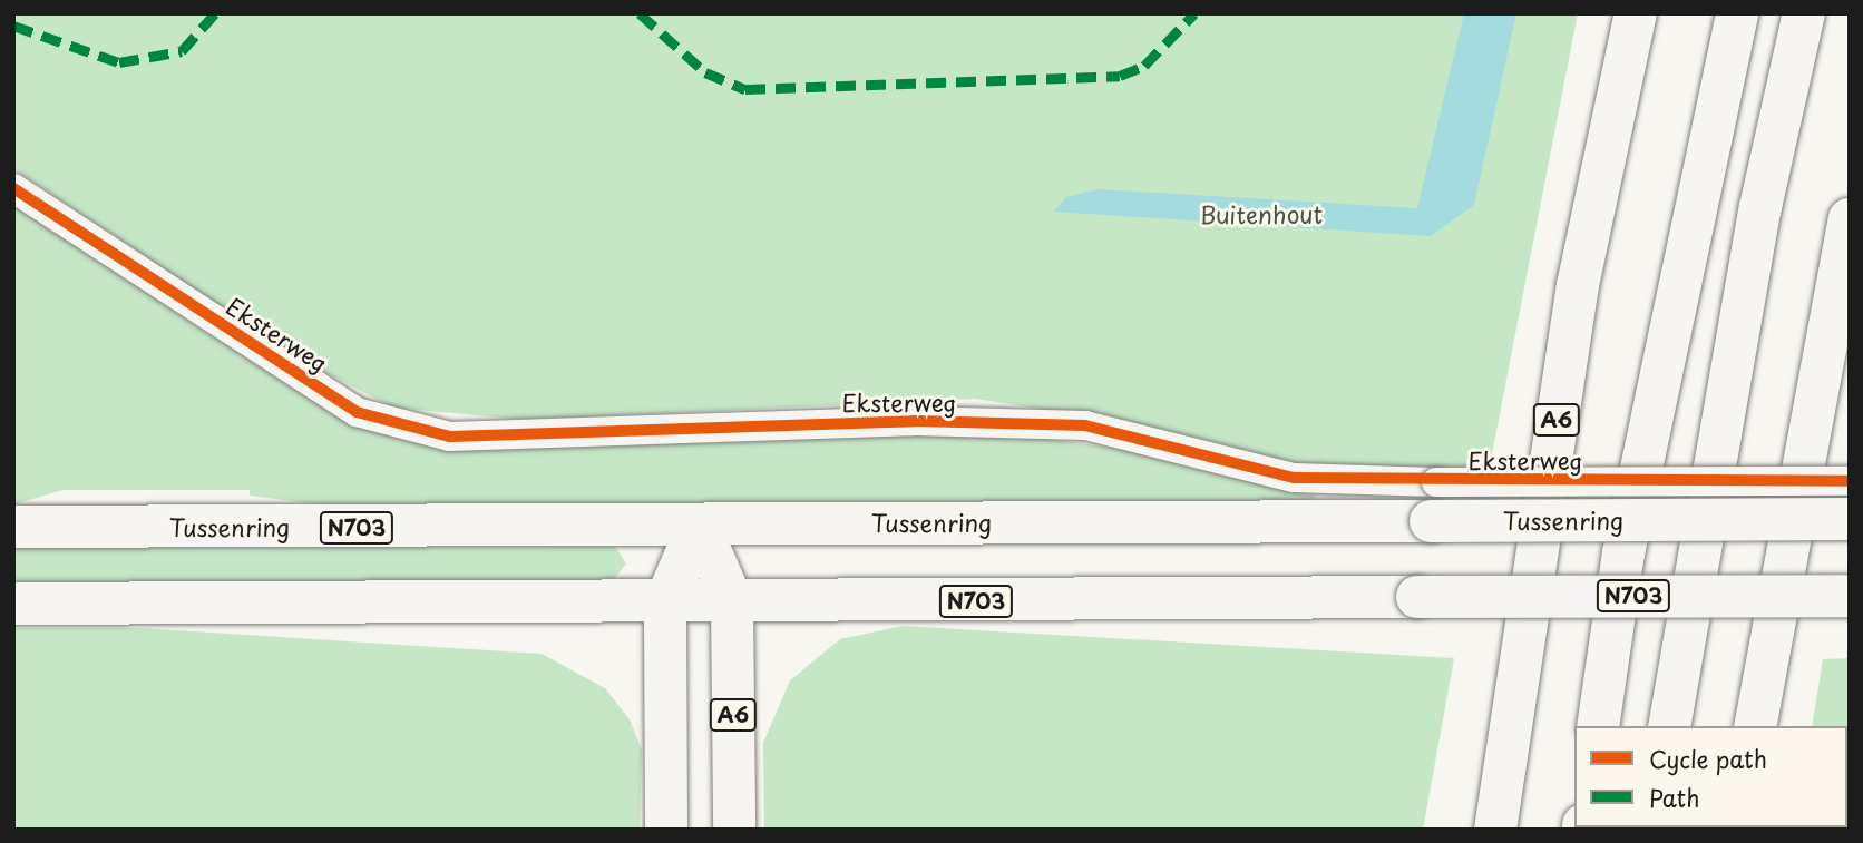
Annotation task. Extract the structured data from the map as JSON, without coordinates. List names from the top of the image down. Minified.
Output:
{"streets":{"highway":["A6","Tussenring","N703"],"street":["Eksterweg"]},"crossings":[["Eksterweg","Tussenring"],["A6","Tussenring"],["A6","N703"]],"parks":["Buitenhout"],"legend":["Cycle path","Path"]}
